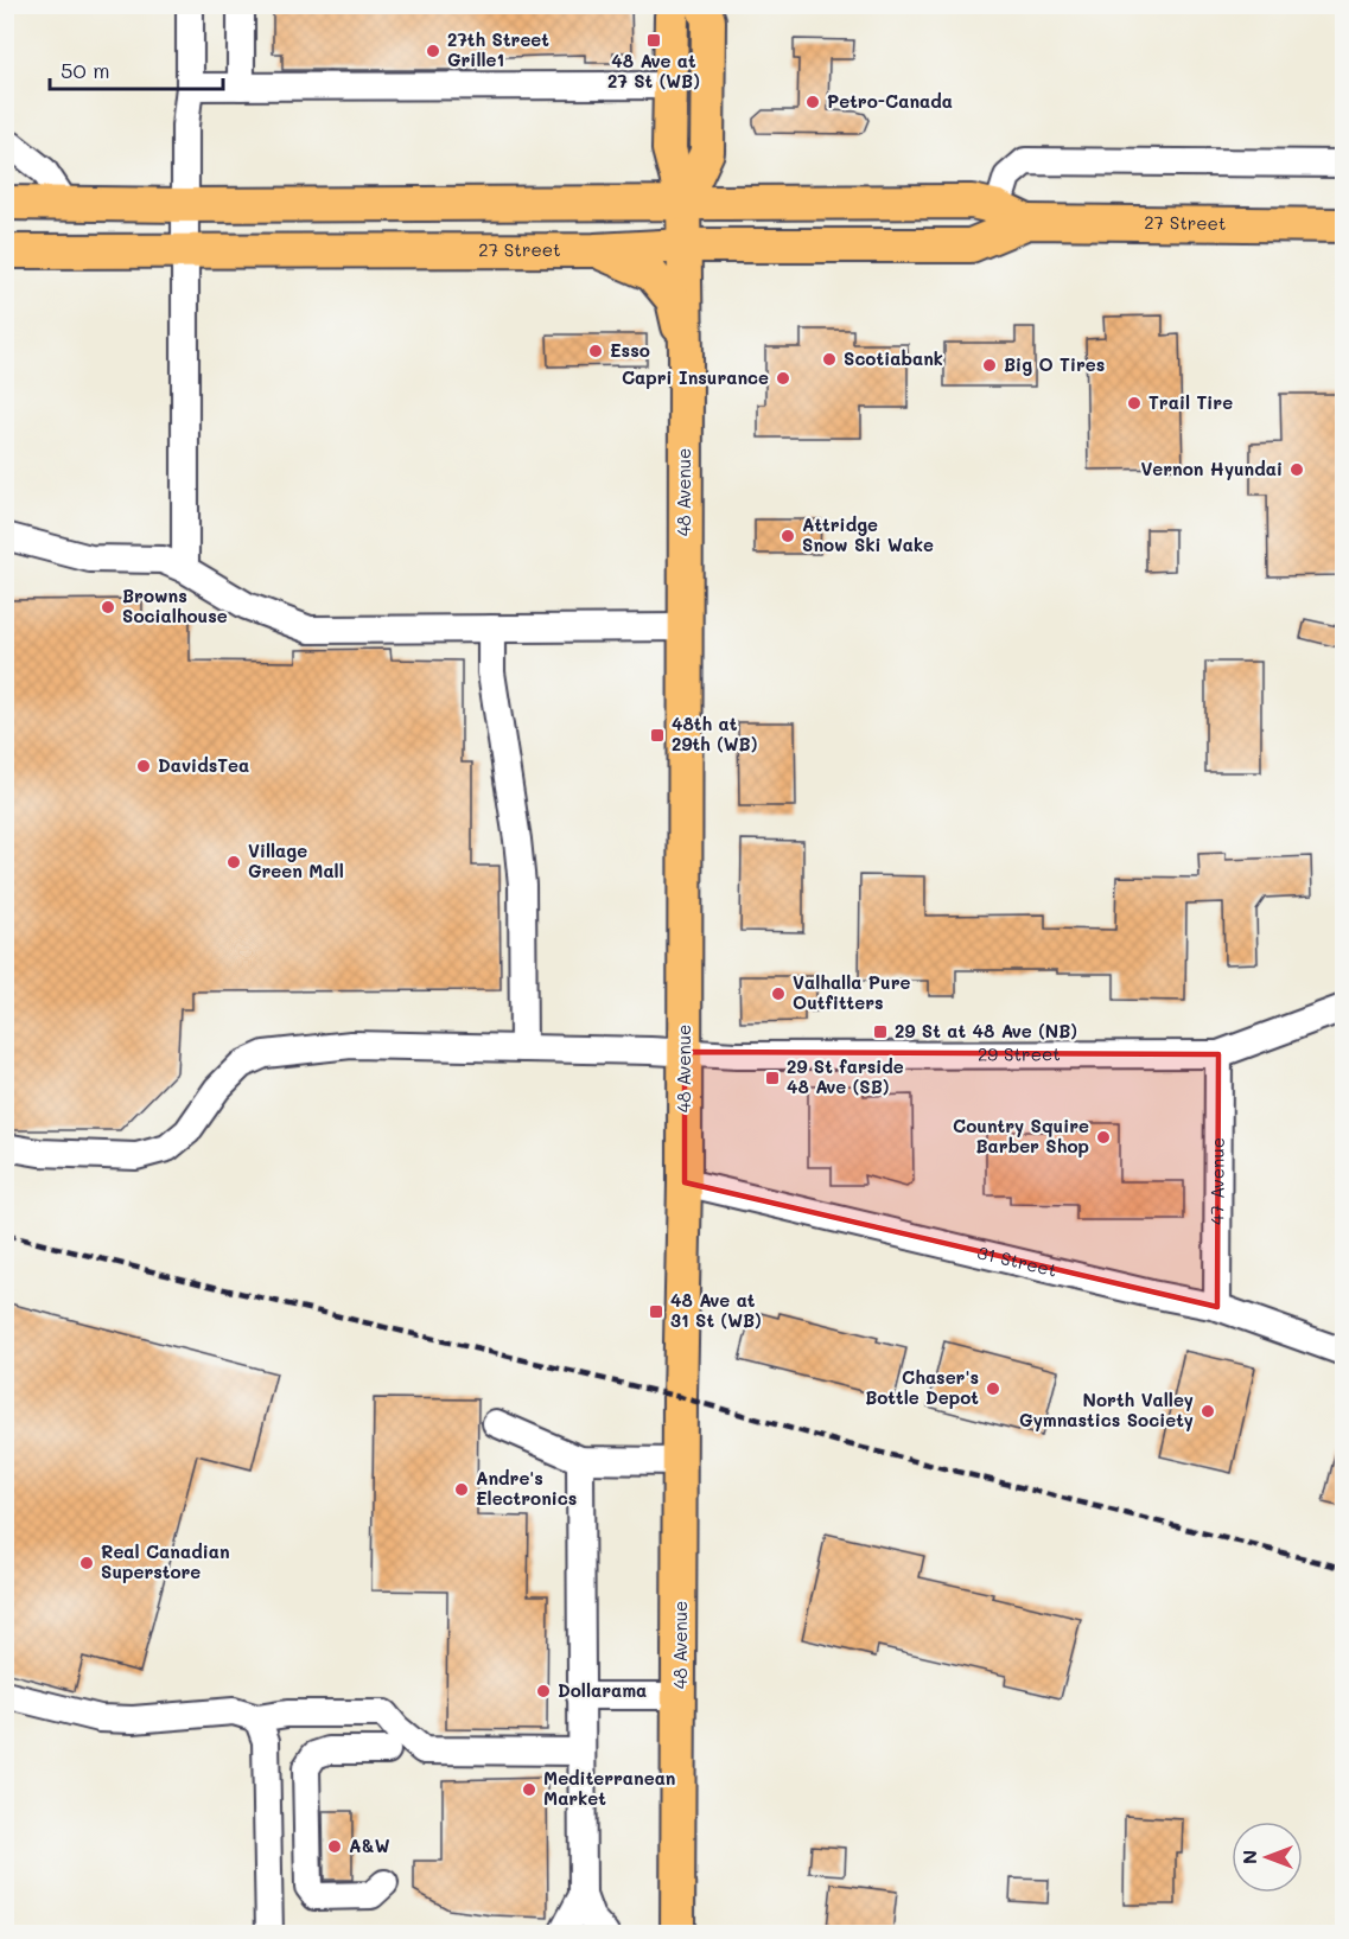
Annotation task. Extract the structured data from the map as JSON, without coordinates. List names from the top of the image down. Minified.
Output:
{"streets":{"main road":["27 Street","48 Avenue"],"street":["29 Street","47 Avenue","31 Street"]},"crossings":[["27 Street","48 Avenue"],["48 Avenue","29 Street"],["48 Avenue","31 Street"],["29 Street","47 Avenue"],["47 Avenue","31 Street"]],"places":{"transit":["48 Ave at 27 St (WB)","48th at 29th (WB)","29 St at 48 Ave (NB)","29 St farside 48 Ave (SB)","48 Ave at 31 St (WB)"],"other":["27th Street Grille1","Petro-Canada","Esso","Scotiabank","Big O Tires","Capri Insurance","Trail Tire","Vernon Hyundai","Attridge Snow Ski Wake","Browns Socialhouse","DavidsTea","Village Green Mall","Valhalla Pure Outfitters","Country Squire Barber Shop","Chaser's Bottle Depot","North Valley Gymnastics Society","Andre's Electronics","Real Canadian Superstore","Dollarama","Mediterranean Market","A&W"]},"scale_bar":"50 m","north":"left"}
